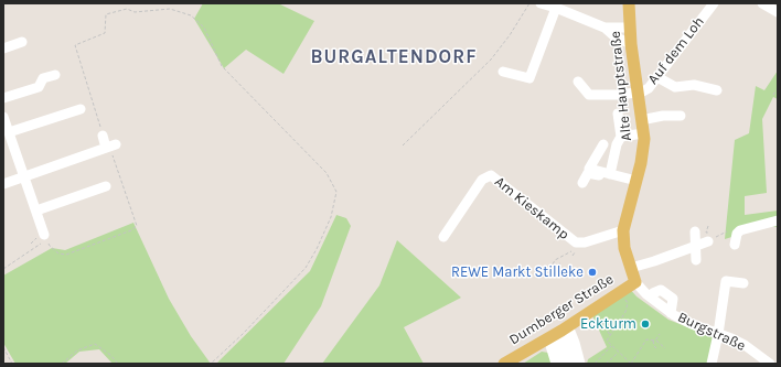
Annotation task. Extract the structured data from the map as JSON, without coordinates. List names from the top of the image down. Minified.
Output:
{"streets":{"main road":["Alte Hauptstraße","Dumberger Straße"],"street":["Auf dem Loh","Am Kieskamp","Burgstraße"]},"crossings":[["Auf dem Loh","Alte Hauptstraße"],["Alte Hauptstraße","Am Kieskamp"],["Alte Hauptstraße","Dumberger Straße"],["Alte Hauptstraße","Burgstraße"],["Dumberger Straße","Burgstraße"]],"districts":["BURGALTENDORF"],"places":["REWE Markt Stilleke","Eckturm"]}
